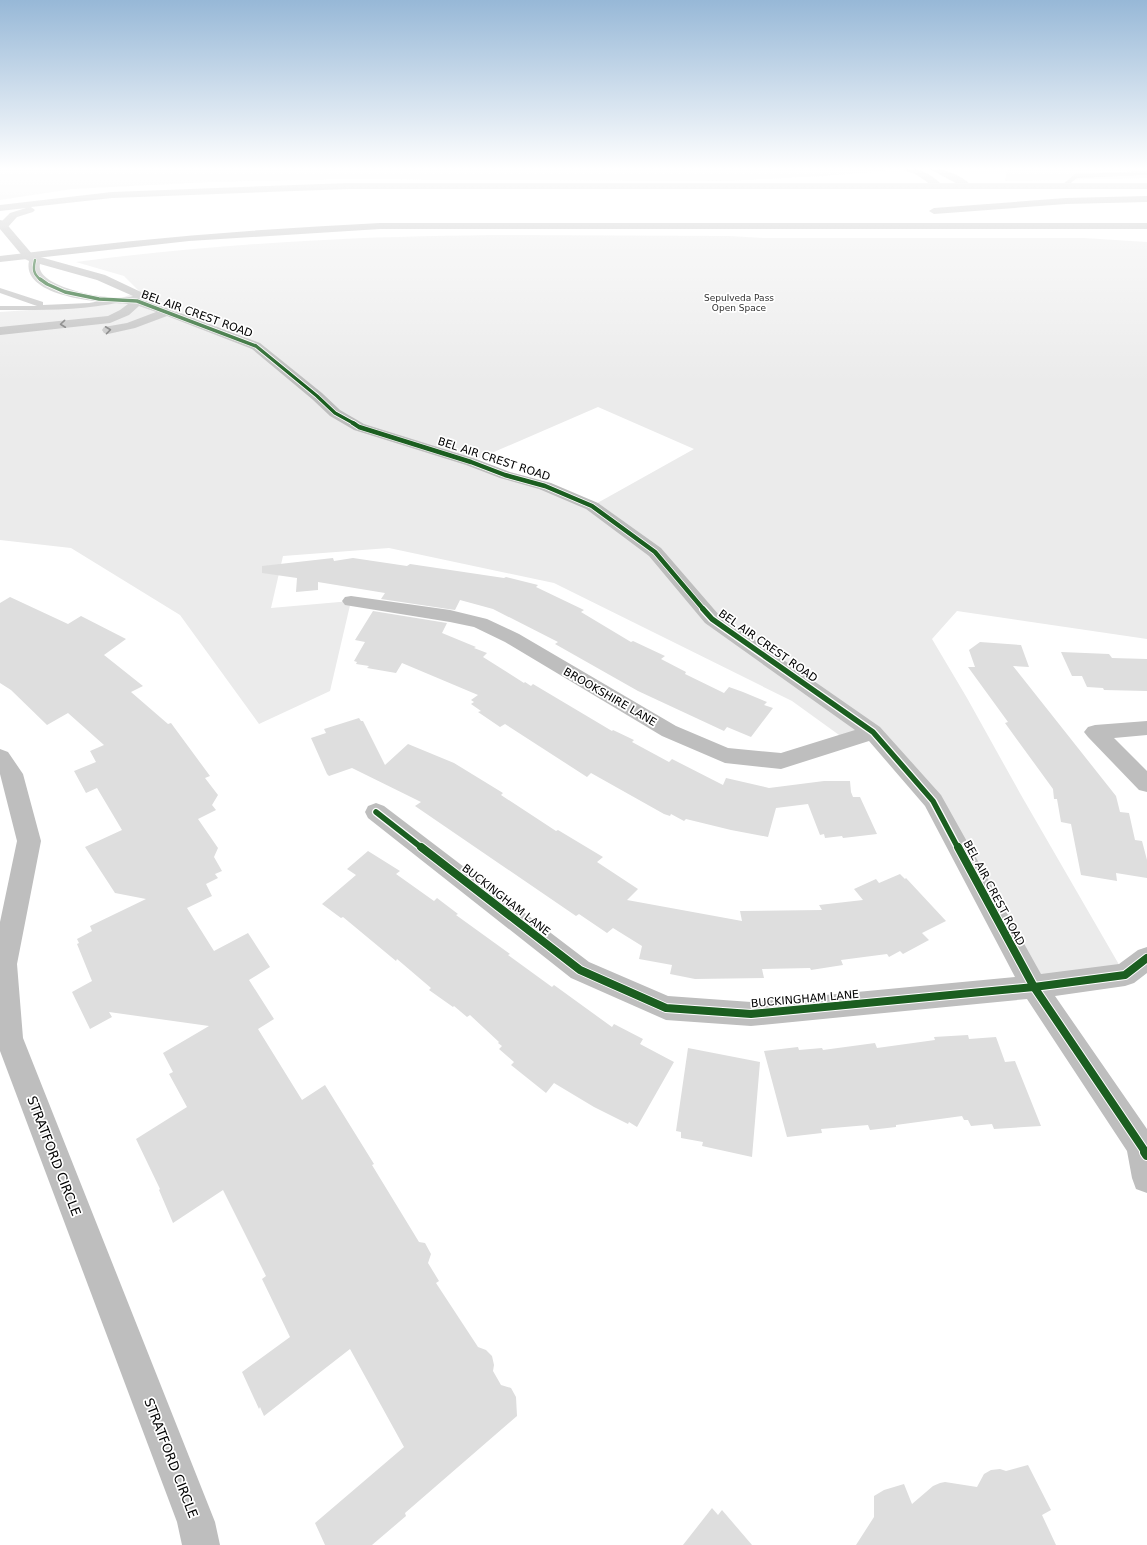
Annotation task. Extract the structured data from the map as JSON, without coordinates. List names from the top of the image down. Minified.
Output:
{"streets":{"main road":["BEL AIR CREST ROAD","BROOKSHIRE LANE","BUCKINGHAM LANE","STRATFORD CIRCLE"]},"crossings":[["BEL AIR CREST ROAD","BROOKSHIRE LANE"],["BEL AIR CREST ROAD","BUCKINGHAM LANE"]],"parks":["Sepulveda Pass Open Space"]}
